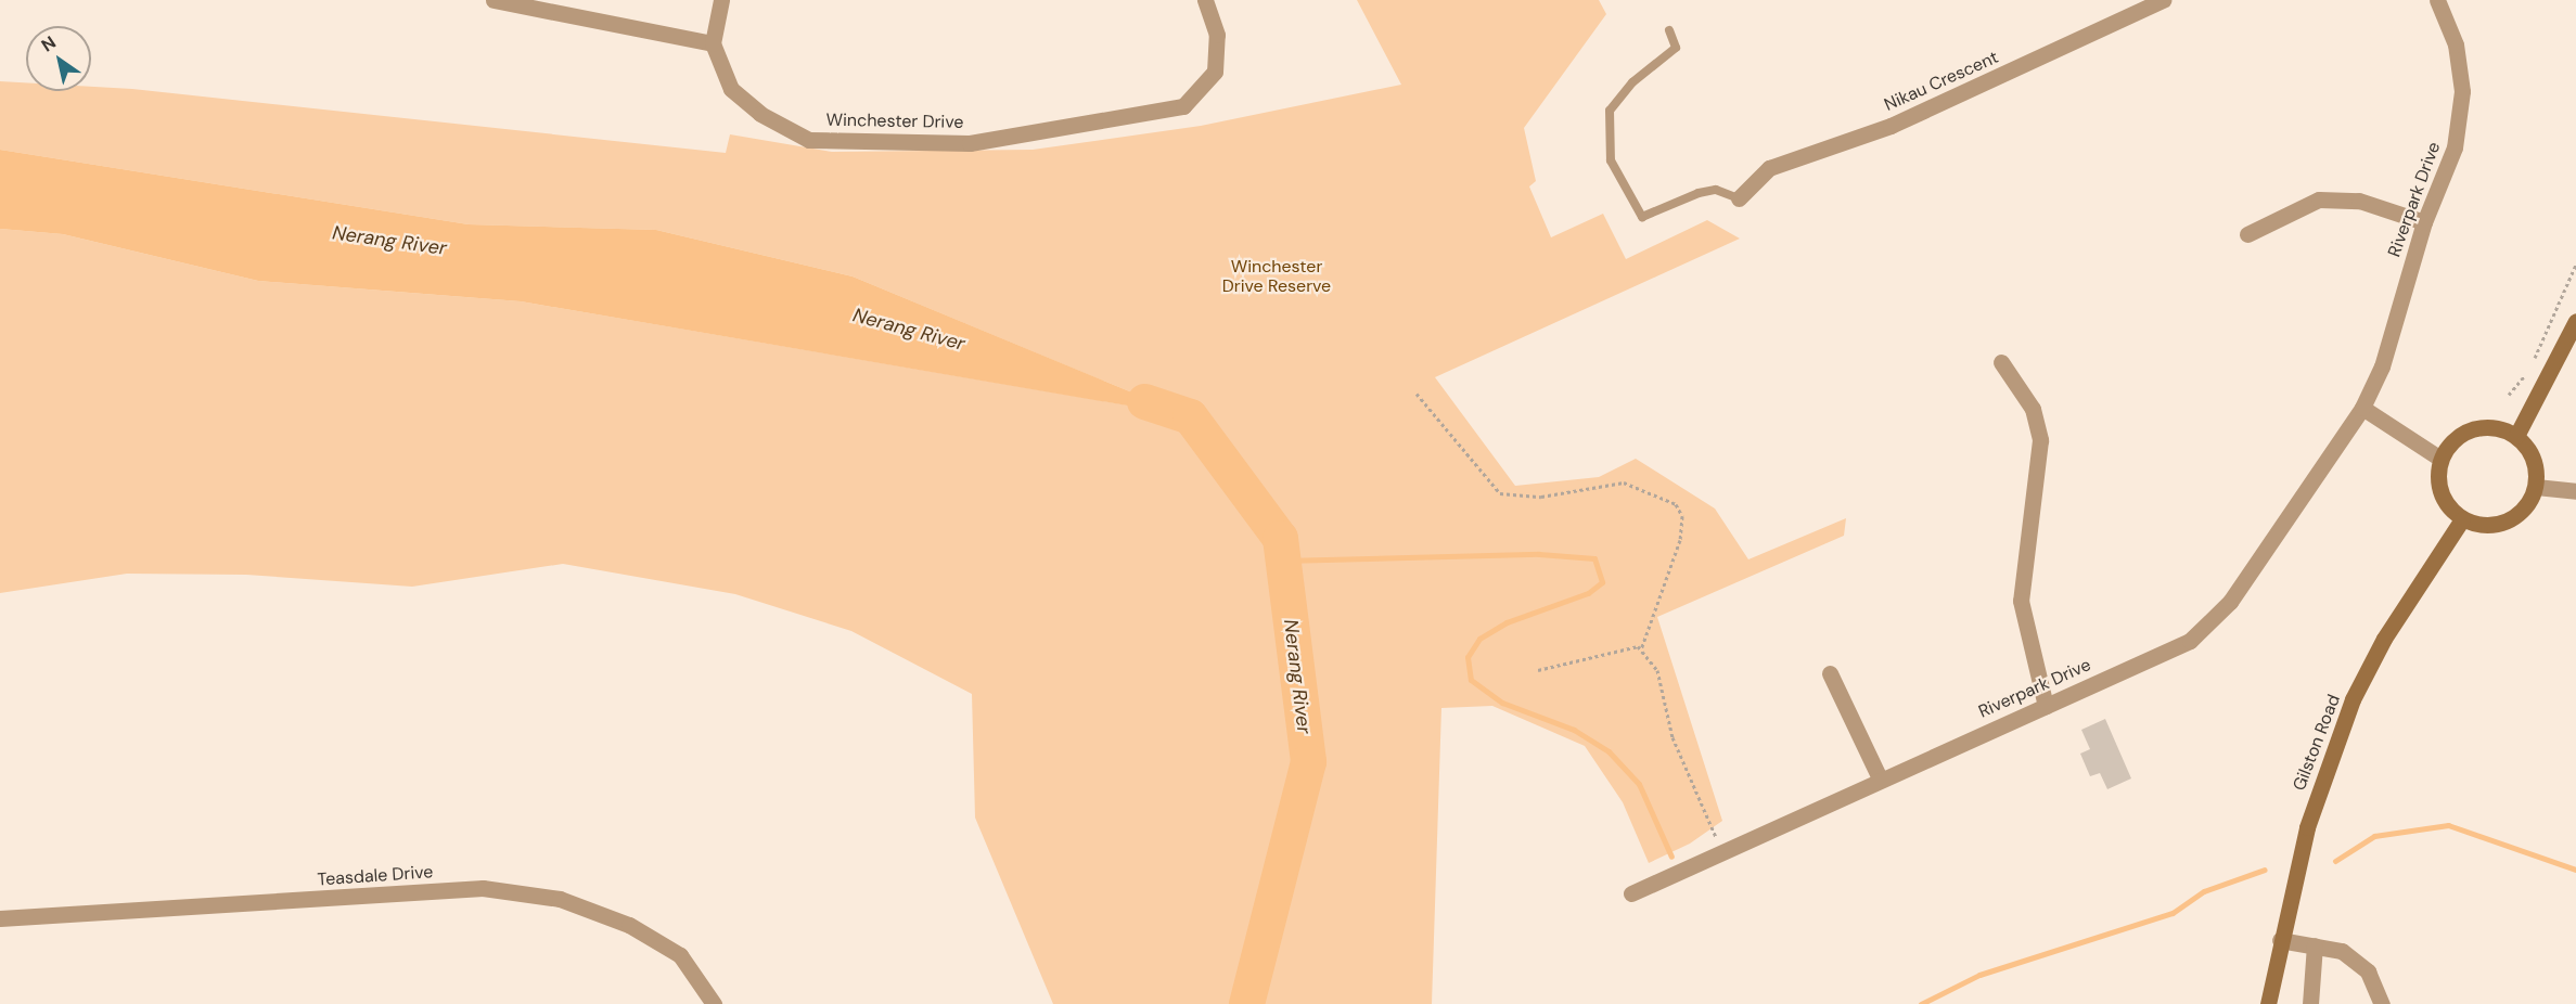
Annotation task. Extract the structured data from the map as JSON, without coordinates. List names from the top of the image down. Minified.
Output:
{"streets":{"main road":["Gilston Road"],"street":["Nikau Crescent","Winchester Drive","Riverpark Drive","Teasdale Drive"]},"water":["Nerang River"],"parks":["Winchester Drive Reserve"],"north":"top left"}
